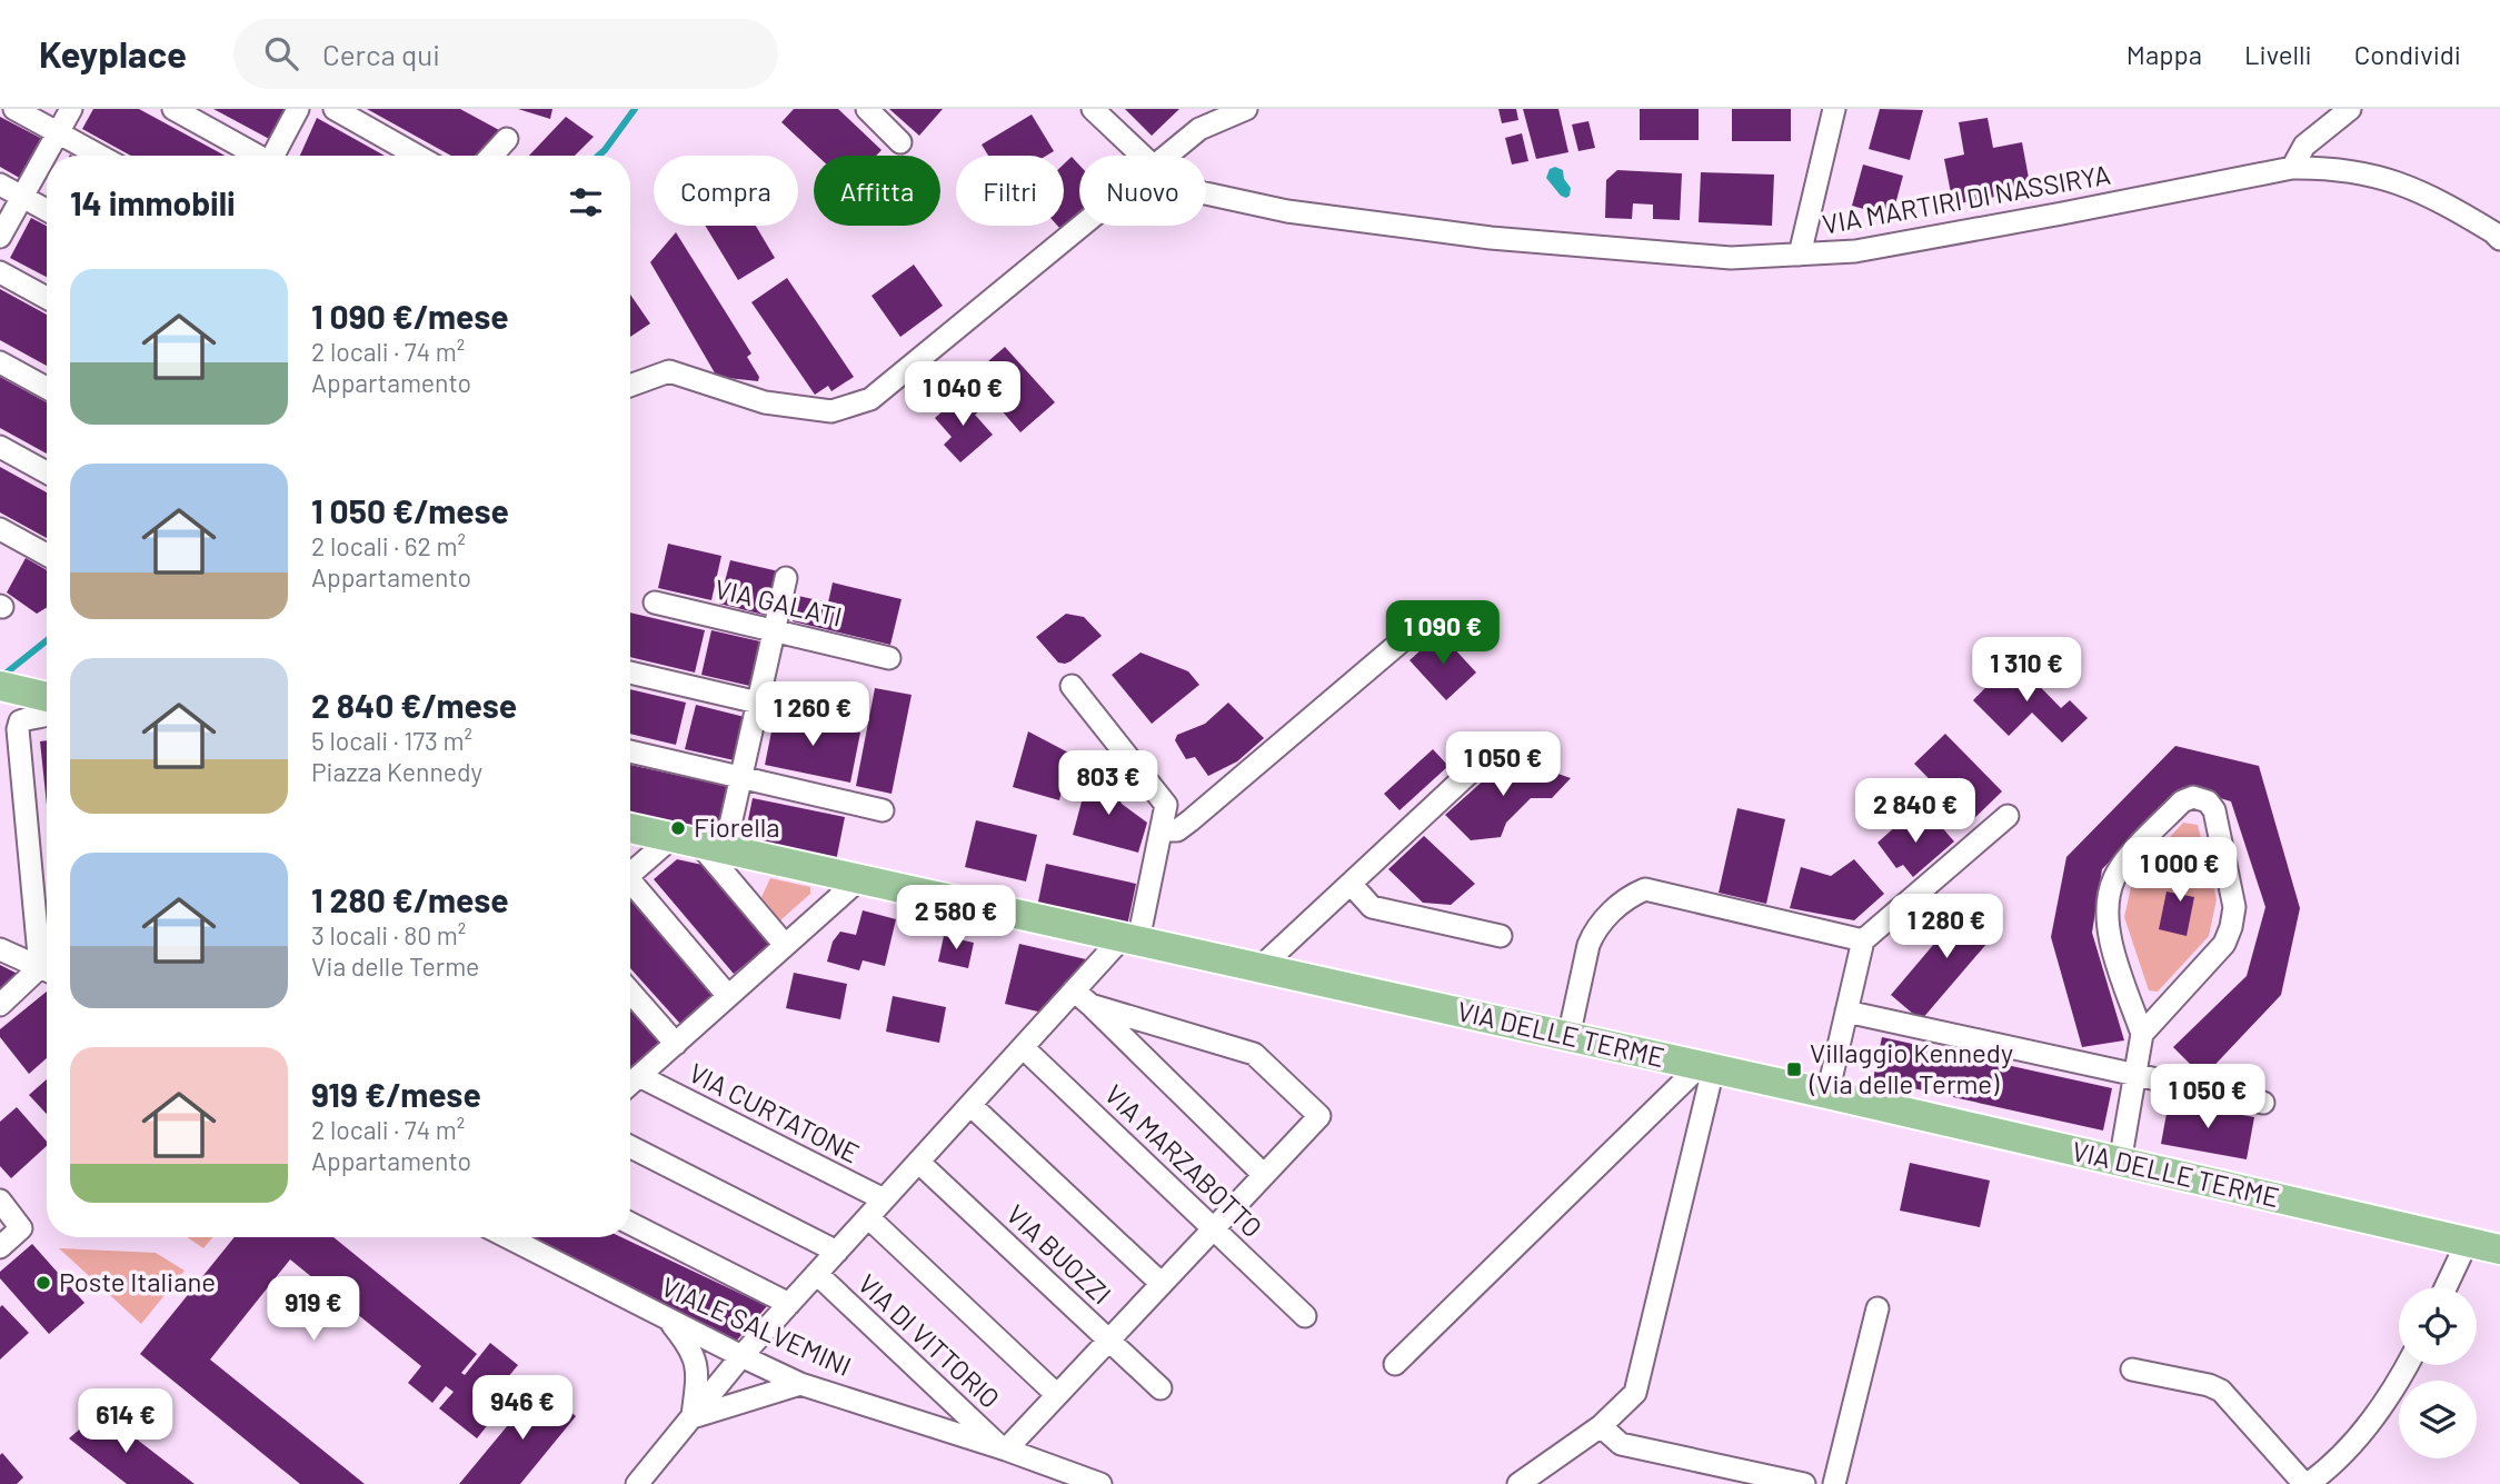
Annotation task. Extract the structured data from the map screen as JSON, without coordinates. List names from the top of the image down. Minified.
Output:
{"streets":{"main road":["VIA DELLE TERME"],"street":["VIA MARTIRI DI NASSIRYA","VIA GALATI","VIA CURTATONE","VIA MARZABOTTO","VIA BUOZZI","VIALE SALVEMINI","VIA DI VITTORIO"]},"crossings":[["VIALE SALVEMINI","VIA DI VITTORIO"]],"places":{"other":["Fiorella","Poste Italiane"],"transit":["Villaggio Kennedy (Via delle Terme)"]},"page":{"header":"Keyplace","search":"Cerca qui","nav":["Mappa","Livelli","Condividi"],"chip":["Compra","Affitta","Filtri","Nuovo"],"heading":"14 immobili","list":[{"name":"1 090 €/mese","note":"2 locali · 74 m² · Appartamento"},{"name":"1 050 €/mese","note":"2 locali · 62 m² · Appartamento"},{"name":"2 840 €/mese","note":"5 locali · 173 m² · Piazza Kennedy"},{"name":"1 280 €/mese","note":"3 locali · 80 m² · Via delle Terme"},{"name":"919 €/mese","note":"2 locali · 74 m² · Appartamento"}],"price":["1 040 €","1 090 €","1 310 €","1 260 €","1 050 €","803 €","2 840 €","1 000 €","2 580 €","1 280 €","1 050 €","919 €","946 €","614 €"]}}
